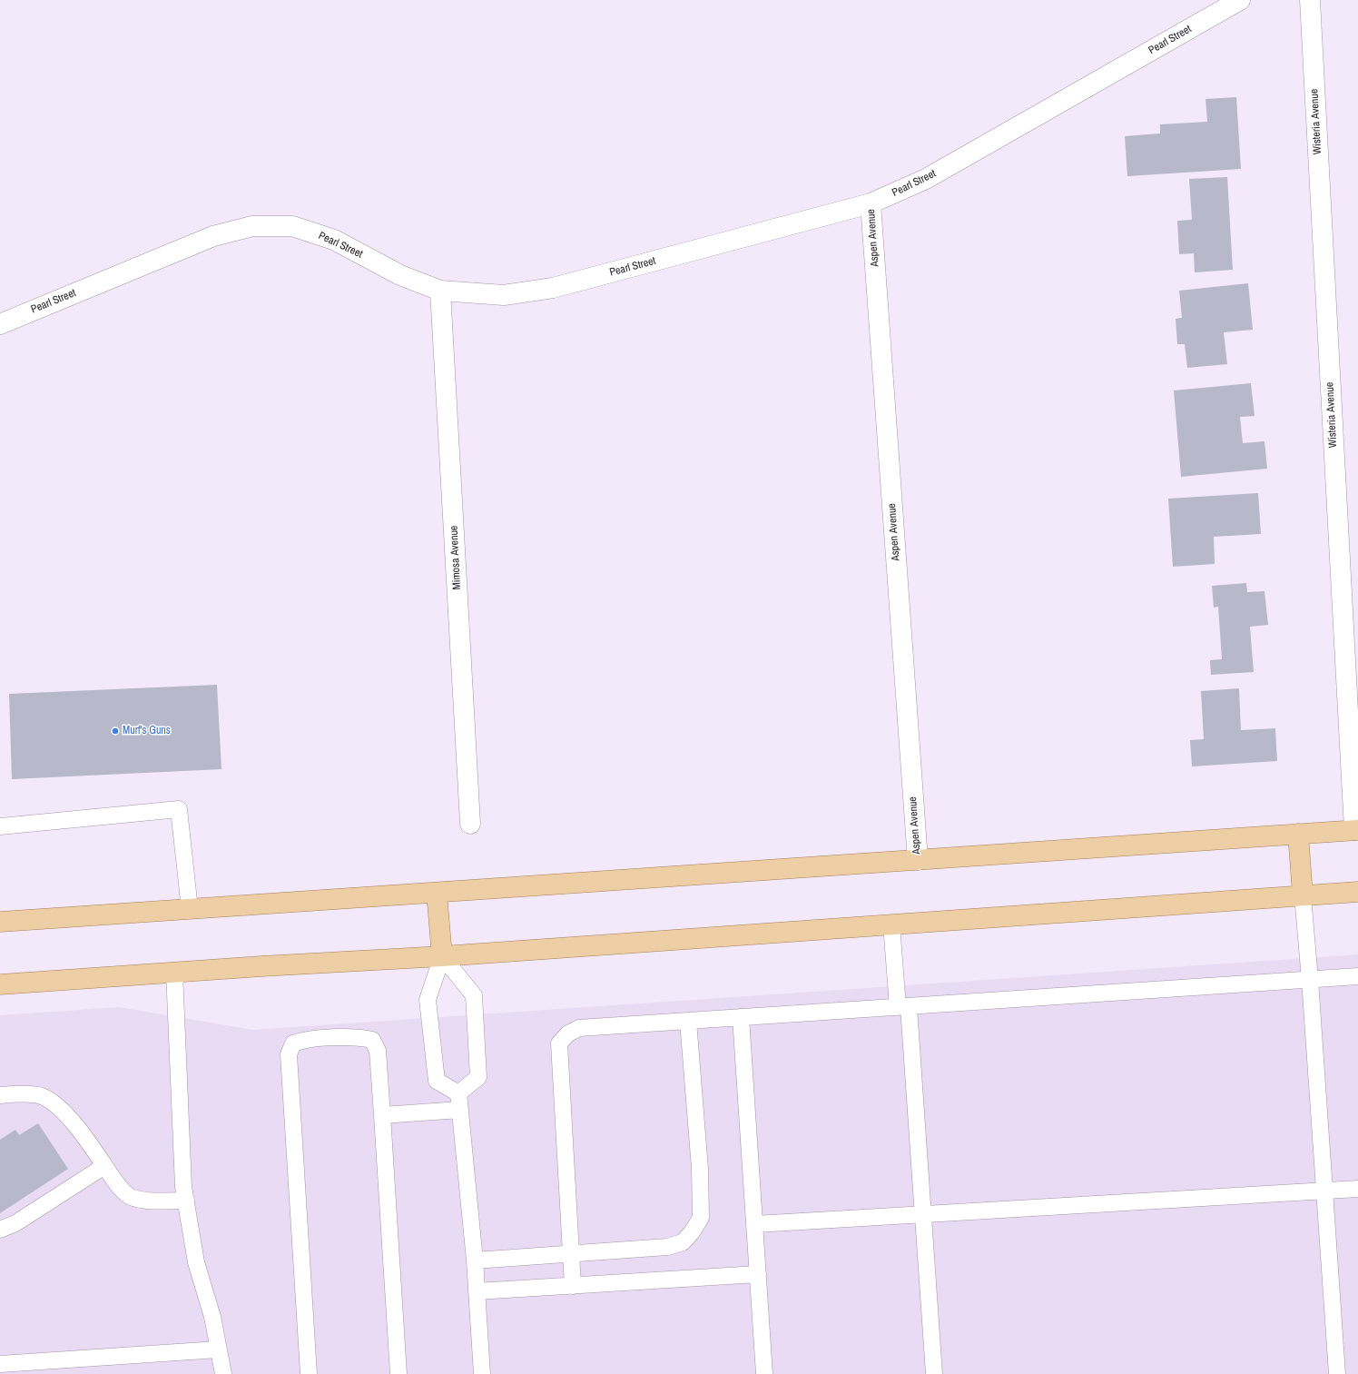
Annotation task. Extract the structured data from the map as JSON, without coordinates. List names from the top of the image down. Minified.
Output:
{"streets":{"street":["Pearl Street","Wisteria Avenue","Aspen Avenue","Mimosa Avenue"]},"crossings":[["Pearl Street","Aspen Avenue"],["Pearl Street","Mimosa Avenue"]],"places":["Murf's Guns"]}
